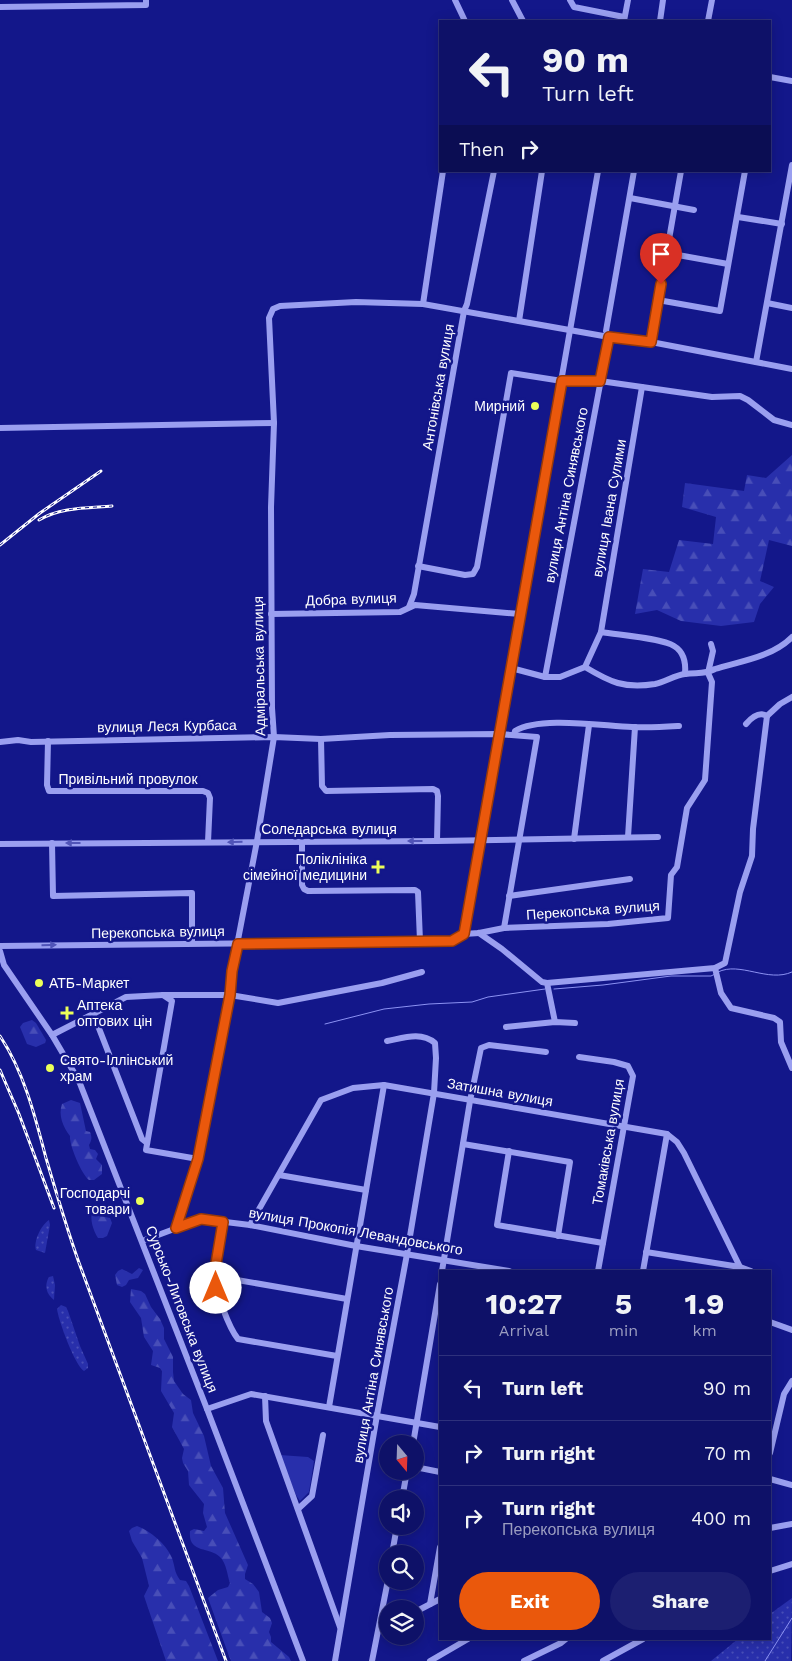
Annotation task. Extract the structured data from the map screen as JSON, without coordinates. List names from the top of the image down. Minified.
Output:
{"streets":{"street":["Антонівська вулиця","вулиця Антіна Синявського","вулиця Івана Сулими","Добра вулиця","Адміральська вулиця","вулиця Леся Курбаса","Привільний провулок","Соледарська вулиця","Перекопська вулиця","Затишна вулиця","Томаківська вулиця","вулиця Прокопія Левандовського","Сурсько-Литовська вулиця"]},"crossings":[["Антонівська вулиця","Добра вулиця"],["вулиця Антіна Синявського","Добра вулиця"],["вулиця Антіна Синявського","вулиця Леся Курбаса"],["вулиця Антіна Синявського","Соледарська вулиця"],["вулиця Антіна Синявського","Перекопська вулиця"],["вулиця Антіна Синявського","Затишна вулиця"],["вулиця Антіна Синявського","вулиця Прокопія Левандовського"],["Добра вулиця","Адміральська вулиця"],["Адміральська вулиця","вулиця Леся Курбаса"],["Адміральська вулиця","Соледарська вулиця"],["Адміральська вулиця","Перекопська вулиця"],["Адміральська вулиця","вулиця Прокопія Левандовського"],["вулиця Леся Курбаса","Привільний провулок"],["вулиця Леся Курбаса","Соледарська вулиця"],["Привільний провулок","Соледарська вулиця"],["Затишна вулиця","Томаківська вулиця"],["Затишна вулиця","вулиця Прокопія Левандовського"],["вулиця Прокопія Левандовського","Сурсько-Литовська вулиця"]],"one_way":["Соледарська вулиця"],"places":{"other":["Мирний","АТБ-Маркет","Свято-Іллінський храм","Господарчі товари"],"health":["Поліклініка сімейної медицини","Аптека оптових цін"]},"north":"bottom","page":{"turn":["90 m","Turn left"],"then":"Then","eta":["10:27","Arrival","5","min","1.9","km"],"list":[{"name":"Turn left","value":"90 m"},{"name":"Turn right","value":"70 m"},{"name":"Turn right","note":"Перекопська вулиця","value":"400 m"}],"buttons":["Exit","Share"]}}
